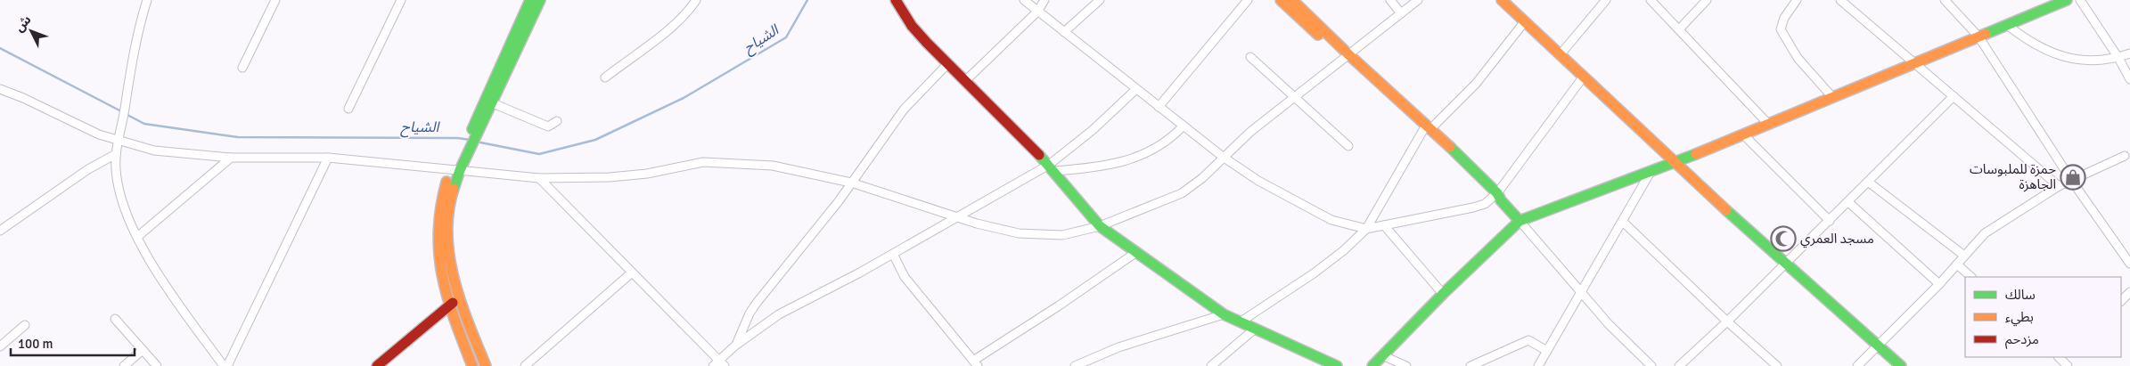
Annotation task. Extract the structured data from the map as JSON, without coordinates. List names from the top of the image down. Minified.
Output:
{"water":["الشياح"],"places":{"shop":["حمزة للملبوسات الجاهزة"],"mosque":["مسجد العمري"]},"legend":["سالك","بطيء","مزدحم"],"scale_bar":"100 m","north":"top left"}
